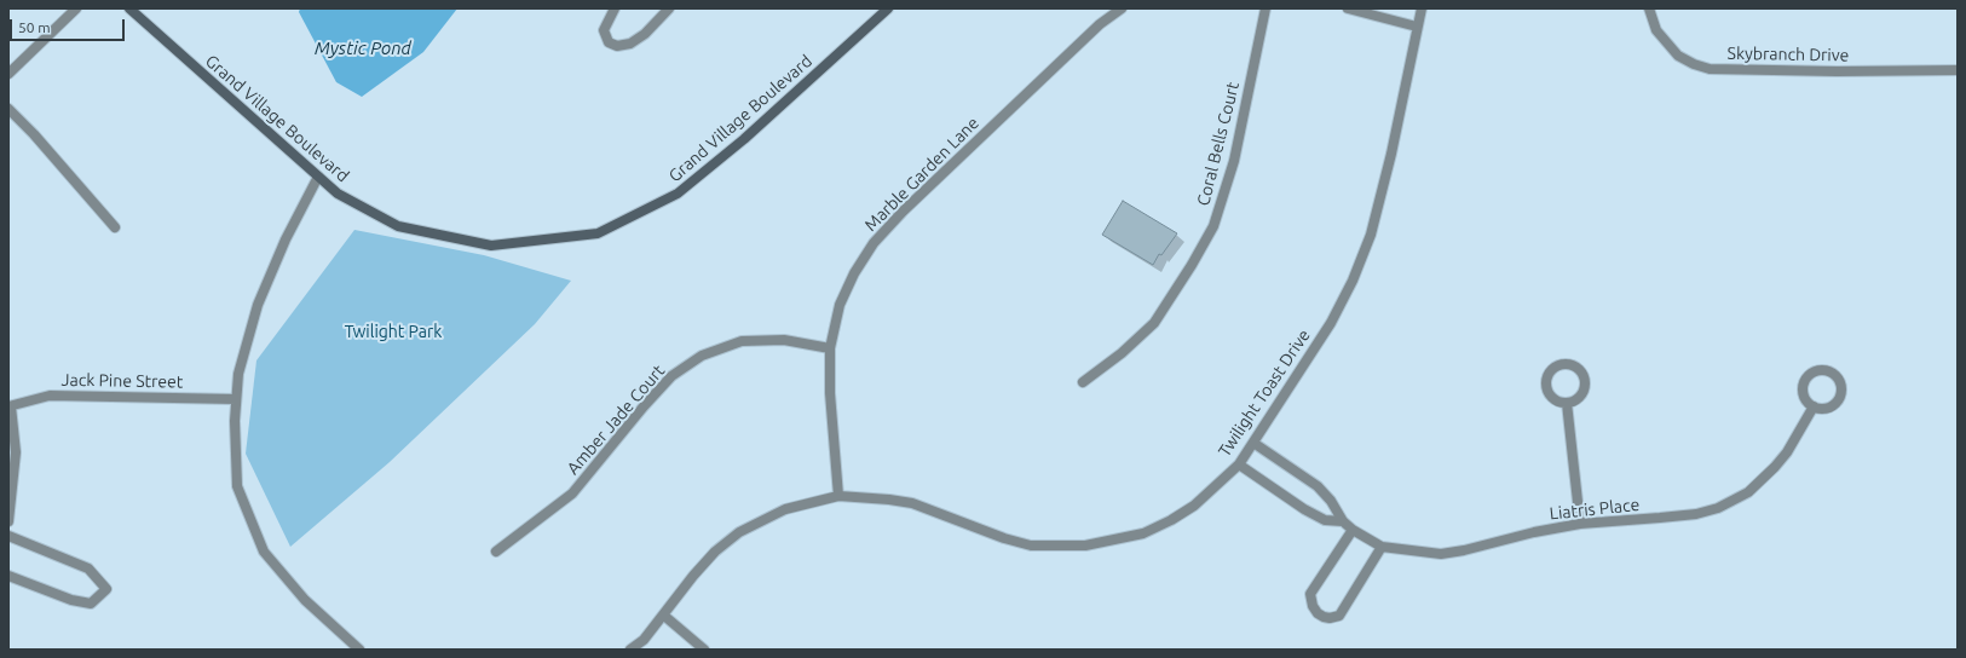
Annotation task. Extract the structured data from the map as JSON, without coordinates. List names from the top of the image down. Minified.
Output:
{"streets":{"street":["Skybranch Drive","Grand Village Boulevard","Coral Bells Court","Marble Garden Lane","Jack Pine Street","Twilight Toast Drive","Amber Jade Court","Liatris Place"]},"crossings":[["Marble Garden Lane","Twilight Toast Drive"],["Marble Garden Lane","Amber Jade Court"],["Twilight Toast Drive","Liatris Place"]],"water":["Mystic Pond"],"parks":["Twilight Park"],"scale_bar":"50 m"}
